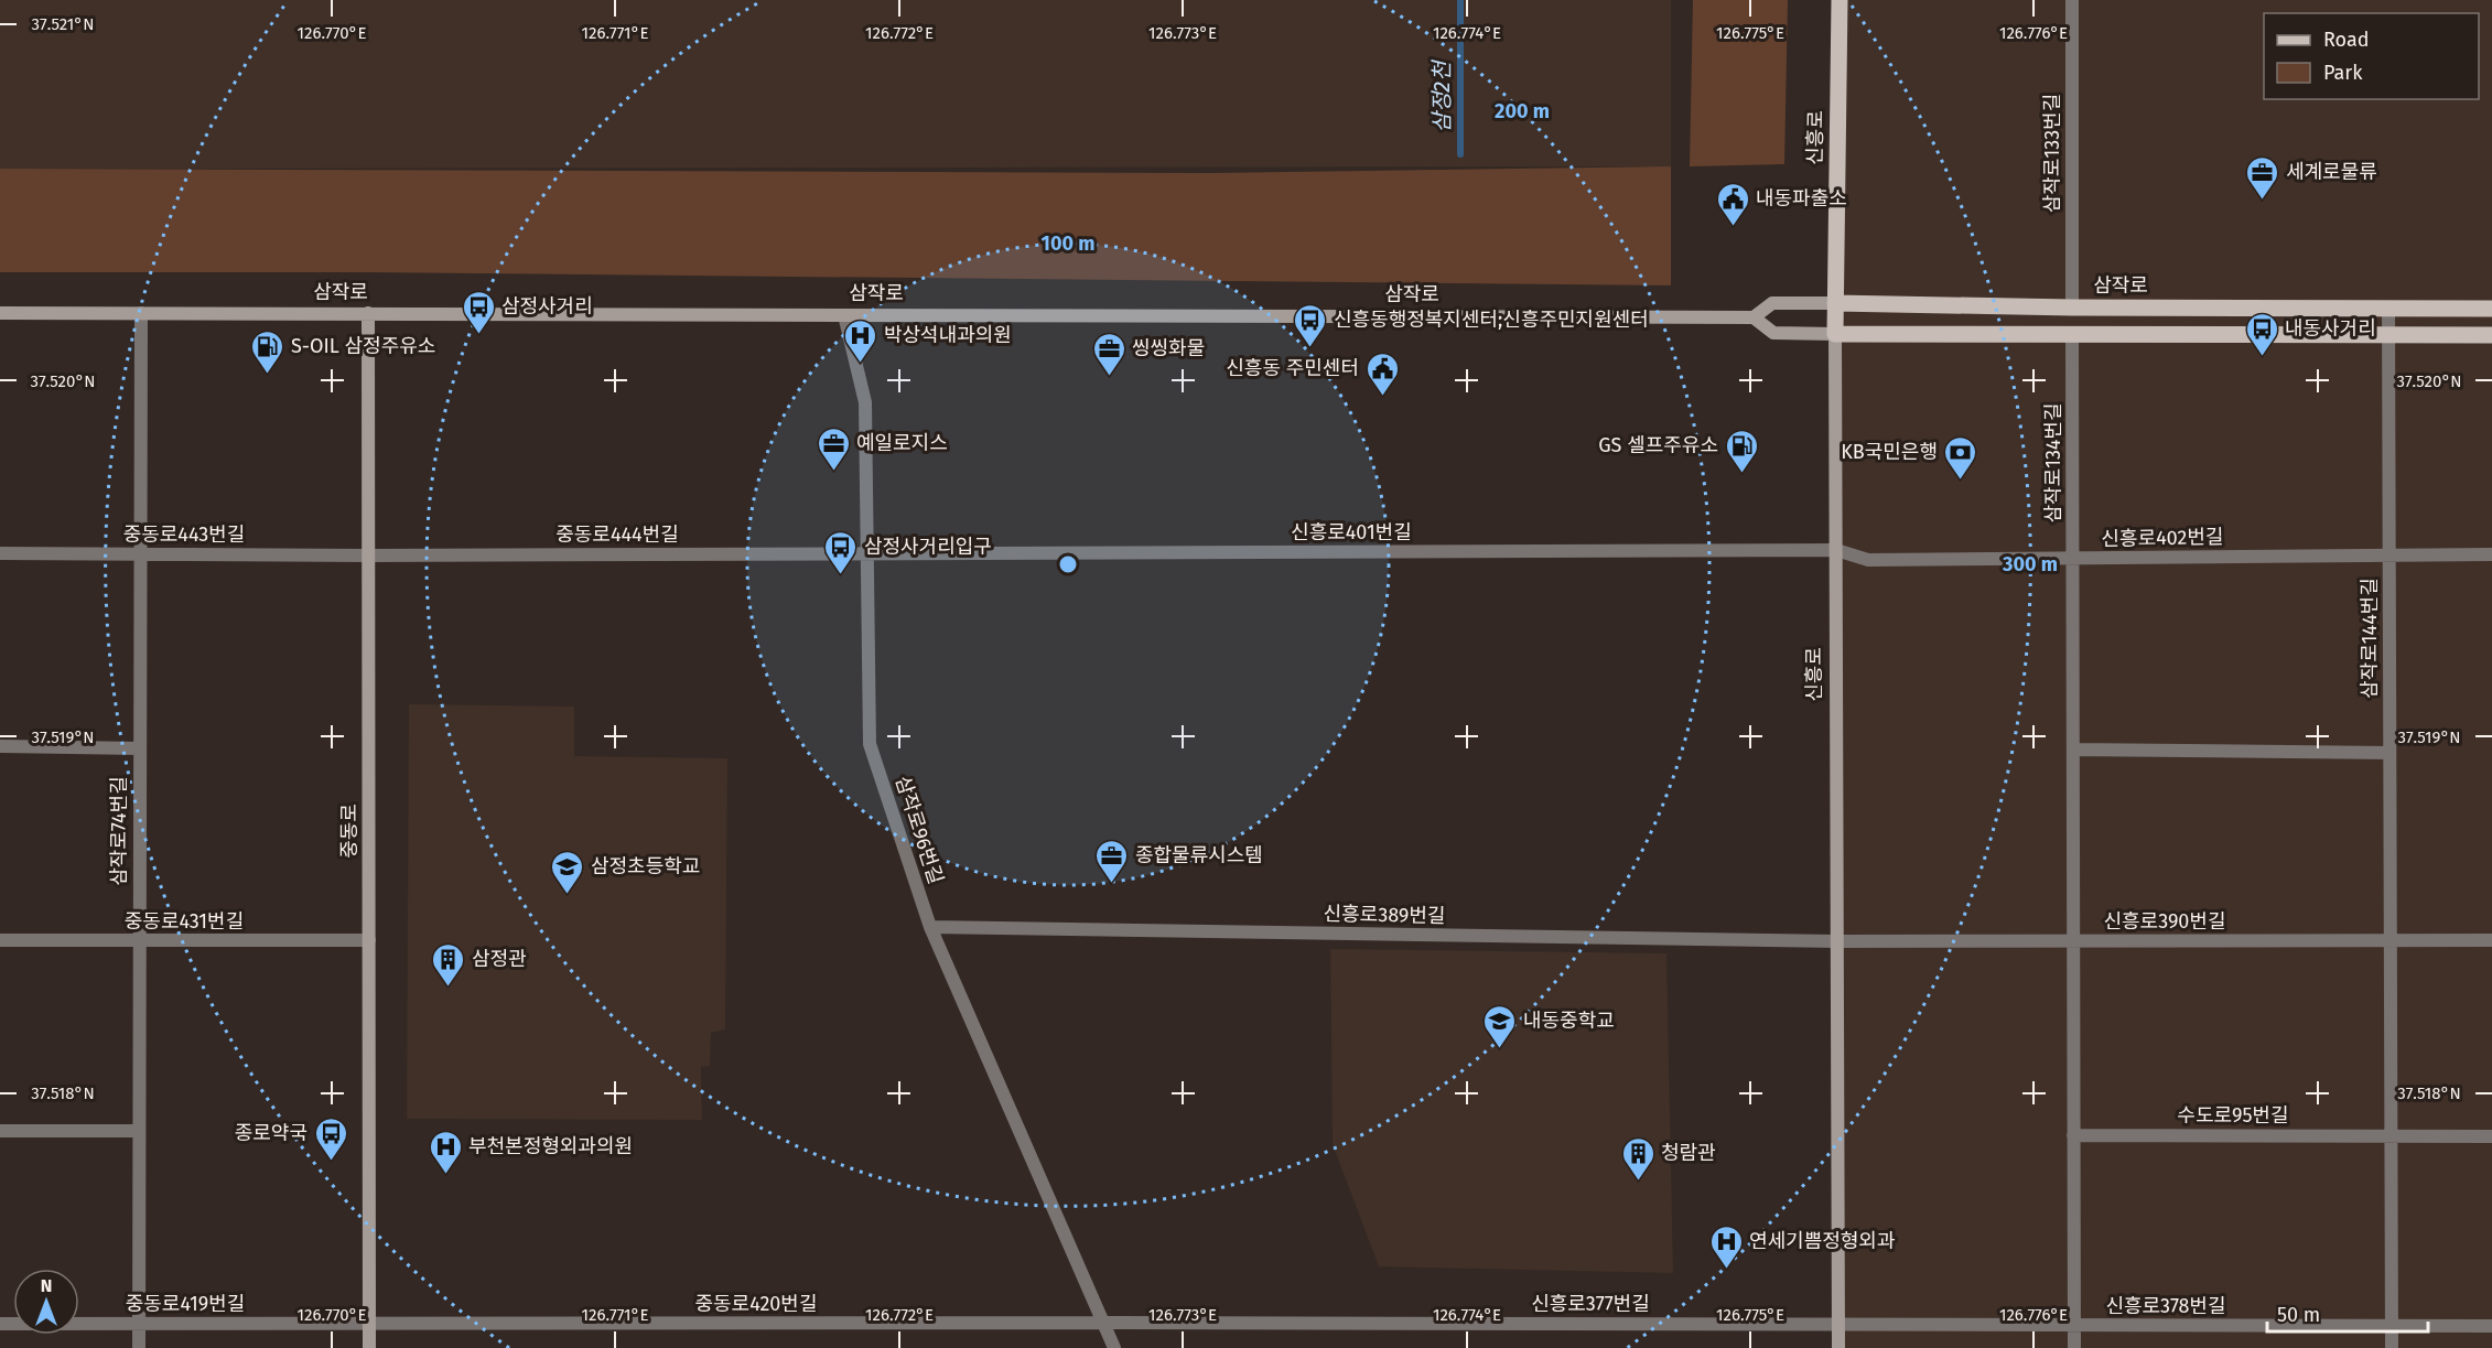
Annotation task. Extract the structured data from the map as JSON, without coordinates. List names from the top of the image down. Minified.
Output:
{"streets":{"main road":["신흥로","삼작로"],"street":["삼작로133번길","삼작로134번길","신흥로401번길","중동로443번길","중동로444번길","신흥로402번길","삼작로144번길","삼작로96번길","삼작로74번길","중동로","신흥로389번길","중동로431번길","신흥로390번길","수도로95번길","중동로419번길","중동로420번길","신흥로377번길","신흥로378번길"]},"crossings":[["신흥로","삼작로"],["신흥로","신흥로401번길"],["신흥로","신흥로402번길"],["신흥로","신흥로389번길"],["신흥로","신흥로390번길"],["신흥로","신흥로377번길"],["신흥로","신흥로378번길"],["삼작로133번길","삼작로"],["삼작로","삼작로134번길"],["삼작로","삼작로144번길"],["삼작로","삼작로96번길"],["삼작로","삼작로74번길"],["삼작로","중동로"],["삼작로134번길","신흥로402번길"],["삼작로134번길","신흥로390번길"],["신흥로401번길","중동로444번길"],["신흥로401번길","신흥로402번길"],["신흥로401번길","삼작로96번길"],["중동로443번길","중동로444번길"],["중동로443번길","삼작로74번길"],["중동로443번길","중동로"],["중동로444번길","삼작로96번길"],["중동로444번길","중동로"],["신흥로402번길","삼작로144번길"],["삼작로144번길","신흥로390번길"],["삼작로144번길","수도로95번길"],["삼작로144번길","신흥로378번길"],["삼작로96번길","신흥로389번길"],["삼작로96번길","중동로420번길"],["삼작로96번길","신흥로377번길"],["삼작로74번길","중동로431번길"],["삼작로74번길","중동로419번길"],["중동로","중동로431번길"],["중동로","중동로419번길"],["중동로","중동로420번길"],["신흥로389번길","신흥로390번길"],["중동로419번길","중동로420번길"],["중동로420번길","신흥로377번길"],["신흥로377번길","신흥로378번길"]],"water":["삼정2천"],"places":{"office":["세계로물류","씽씽화물","예일로지스","종합물류시스템"],"public building":["내동파출소","신흥동 주민센터"],"bus stop":["삼정사거리","신흥동행정복지센터;신흥주민지원센터","내동사거리","삼정사거리입구","종로약국"],"hospital":["박상석내과의원","부천본정형외과의원","연세기쁨정형외과"],"fuel station":["S-OIL 삼정주유소","GS 셀프주유소"],"bank":["KB국민은행"],"school or university":["삼정초등학교","내동중학교"],"building":["삼정관","청람관"]},"legend":["Road","Park"],"scale_bar":"50 m","north":"top","coordinates":["37.521°N","126.770°E","126.771°E","126.772°E","126.773°E","126.774°E","126.775°E","126.776°E","37.520°N","37.519°N","37.518°N"],"rings":["200 m","100 m","300 m"]}
